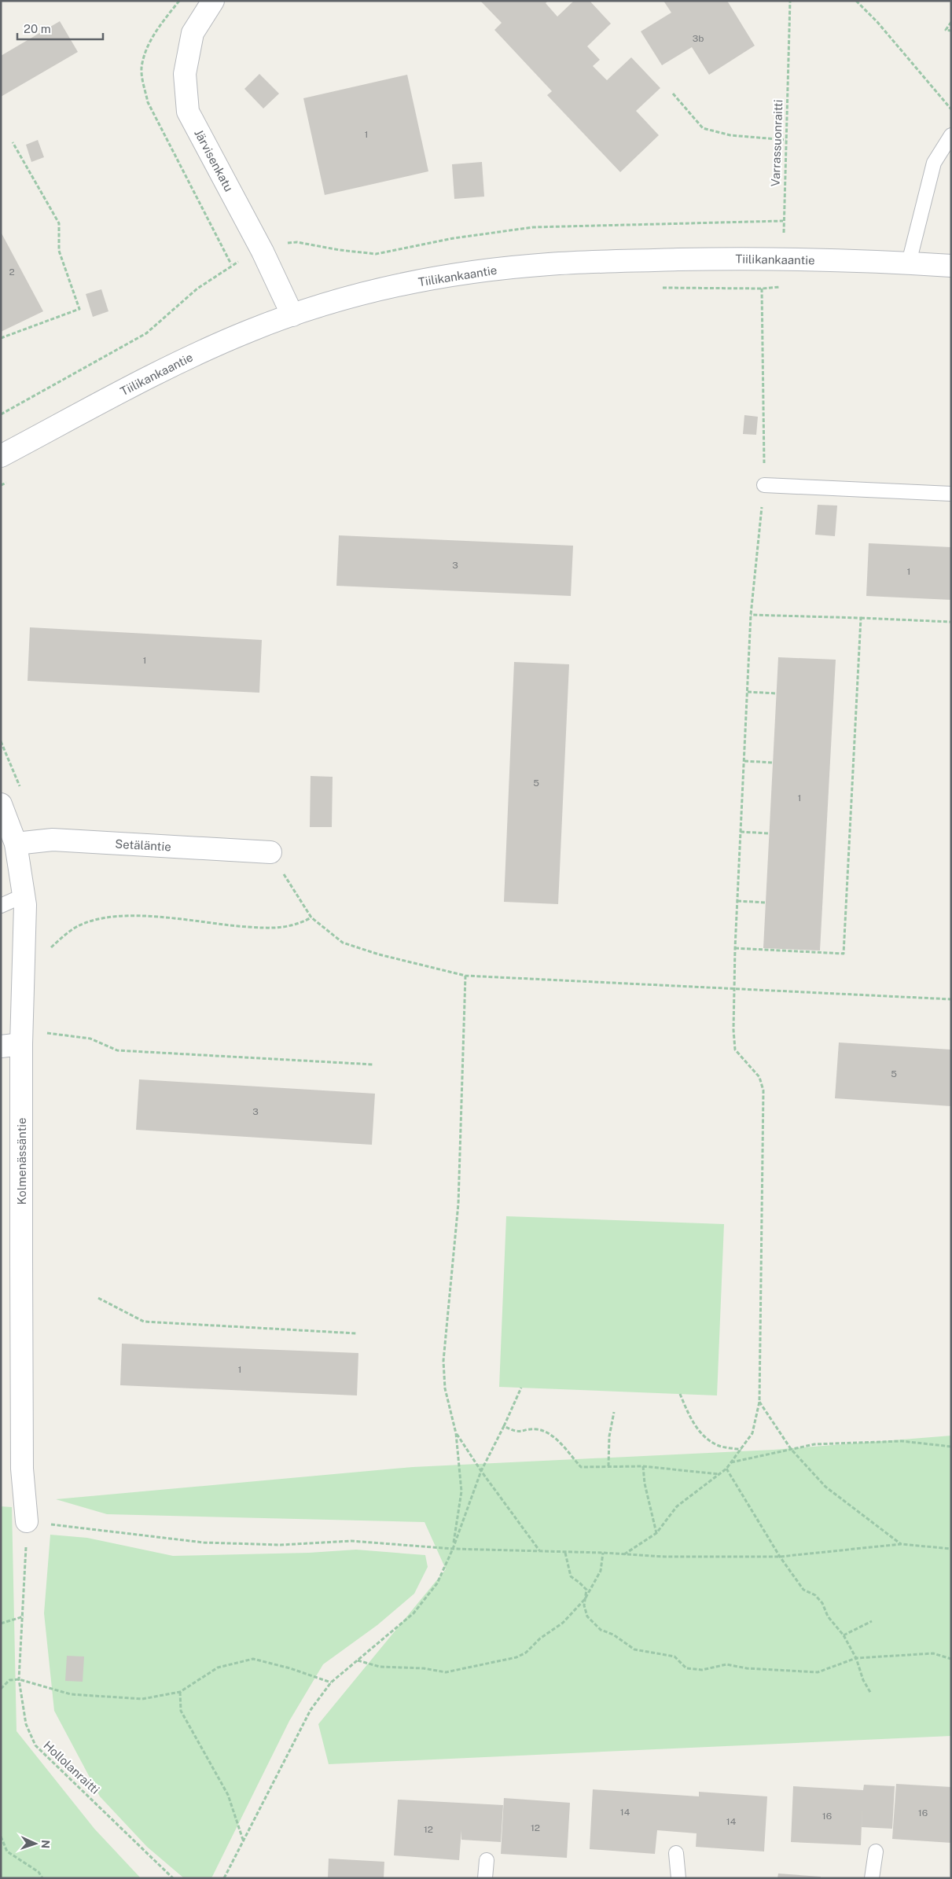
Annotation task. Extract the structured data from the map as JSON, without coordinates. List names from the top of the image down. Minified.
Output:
{"streets":{"street":["Järvisenkatu","Tiilikankaantie","Setäläntie","Kolmenässäntie"],"path":["Varrassuonraitti","Hollolanraitti"]},"crossings":[["Varrassuonraitti","Tiilikankaantie"],["Järvisenkatu","Tiilikankaantie"],["Setäläntie","Kolmenässäntie"],["Kolmenässäntie","Hollolanraitti"]],"house_numbers":["3b","1","2","3","1","1","5","1","5","3","1","14","16","16","14","12","12"],"scale_bar":"20 m","north":"right"}
